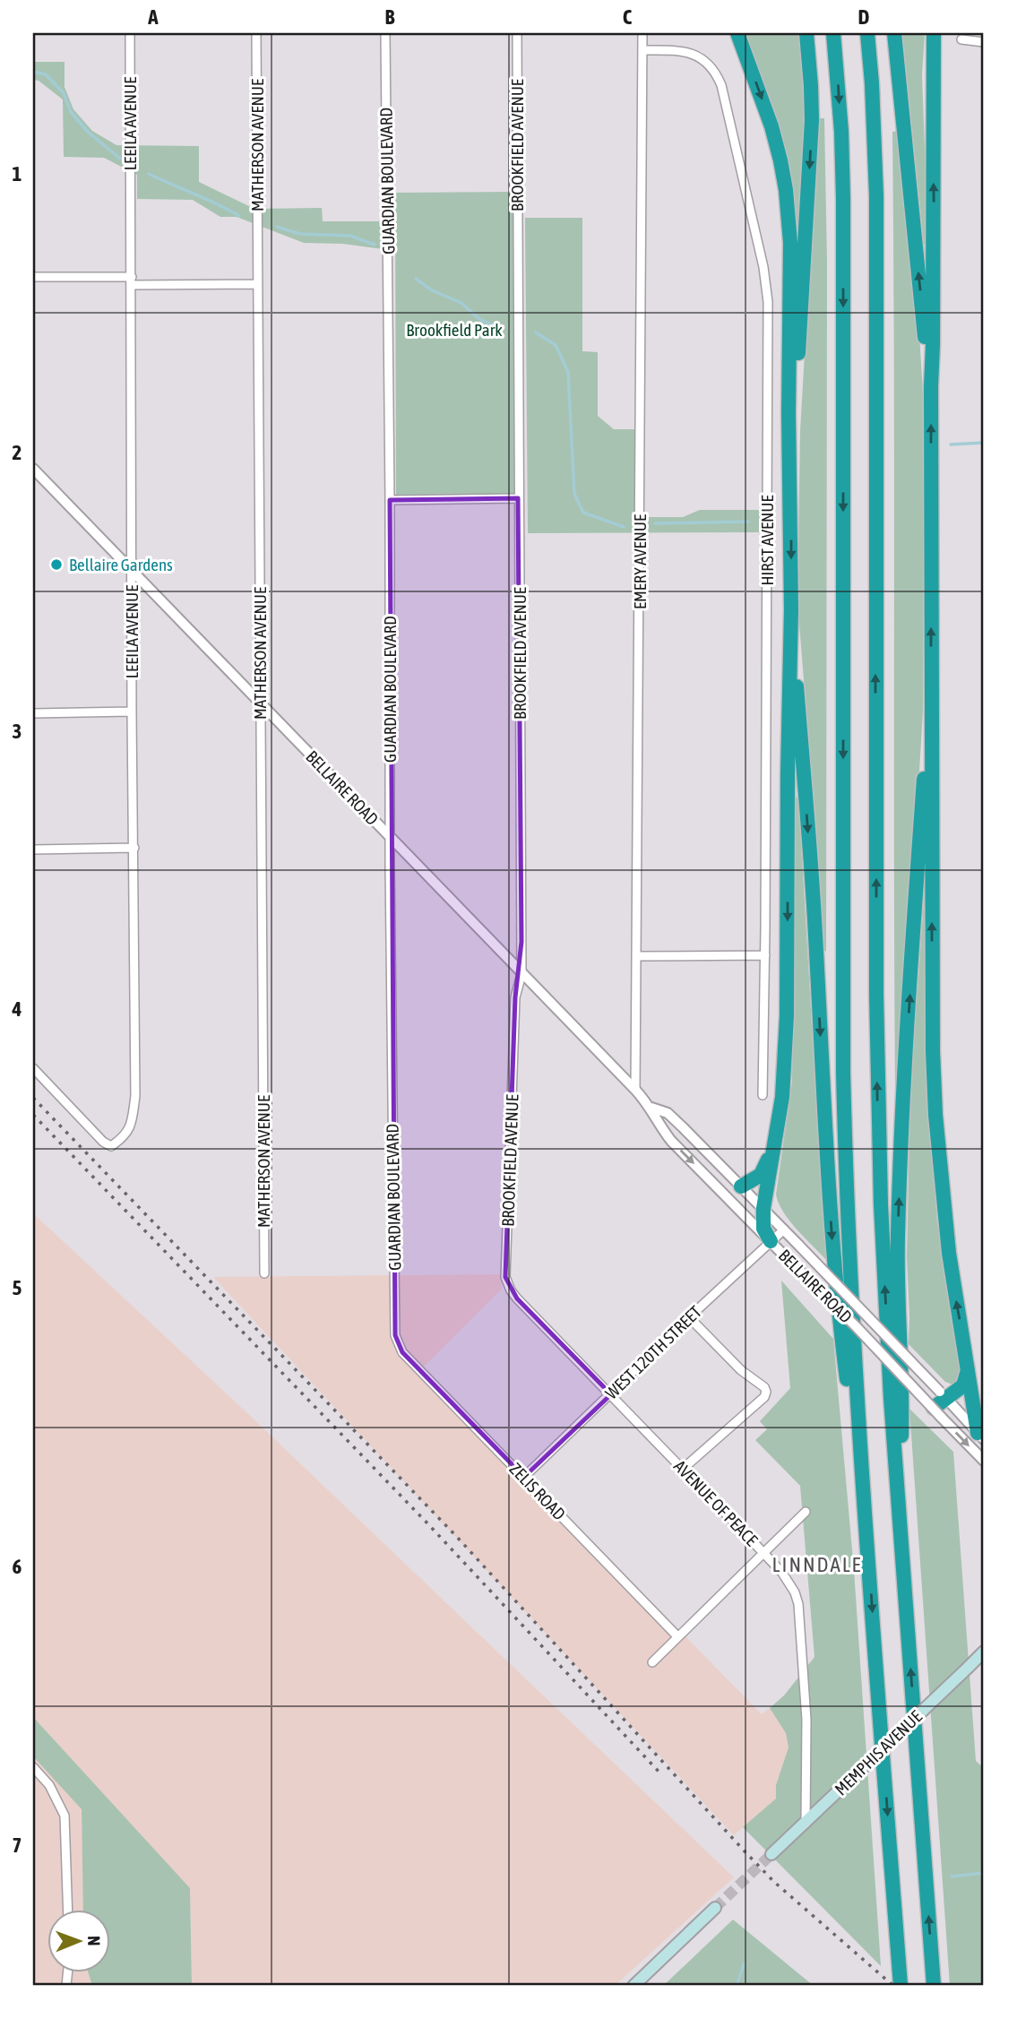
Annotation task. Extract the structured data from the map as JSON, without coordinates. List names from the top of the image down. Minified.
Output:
{"streets":{"main road":["MEMPHIS AVENUE"],"street":["LEEILA AVENUE","MATHERSON AVENUE","BROOKFIELD AVENUE","GUARDIAN BOULEVARD","HIRST AVENUE","EMERY AVENUE","BELLAIRE ROAD","WEST 120TH STREET","ZELIS ROAD","AVENUE OF PEACE"]},"crossings":[["LEEILA AVENUE","BELLAIRE ROAD"],["MATHERSON AVENUE","BELLAIRE ROAD"],["BROOKFIELD AVENUE","BELLAIRE ROAD"],["BROOKFIELD AVENUE","AVENUE OF PEACE"],["GUARDIAN BOULEVARD","BELLAIRE ROAD"],["GUARDIAN BOULEVARD","ZELIS ROAD"],["HIRST AVENUE","EMERY AVENUE"],["EMERY AVENUE","BELLAIRE ROAD"],["BELLAIRE ROAD","WEST 120TH STREET"],["WEST 120TH STREET","ZELIS ROAD"],["WEST 120TH STREET","AVENUE OF PEACE"],["AVENUE OF PEACE","MEMPHIS AVENUE"]],"districts":["LINNDALE"],"parks":["Brookfield Park"],"places":["Bellaire Gardens"],"north":"right","grid":{"columns":["A","B","C","D"],"rows":["1","2","3","4","5","6","7"]}}
